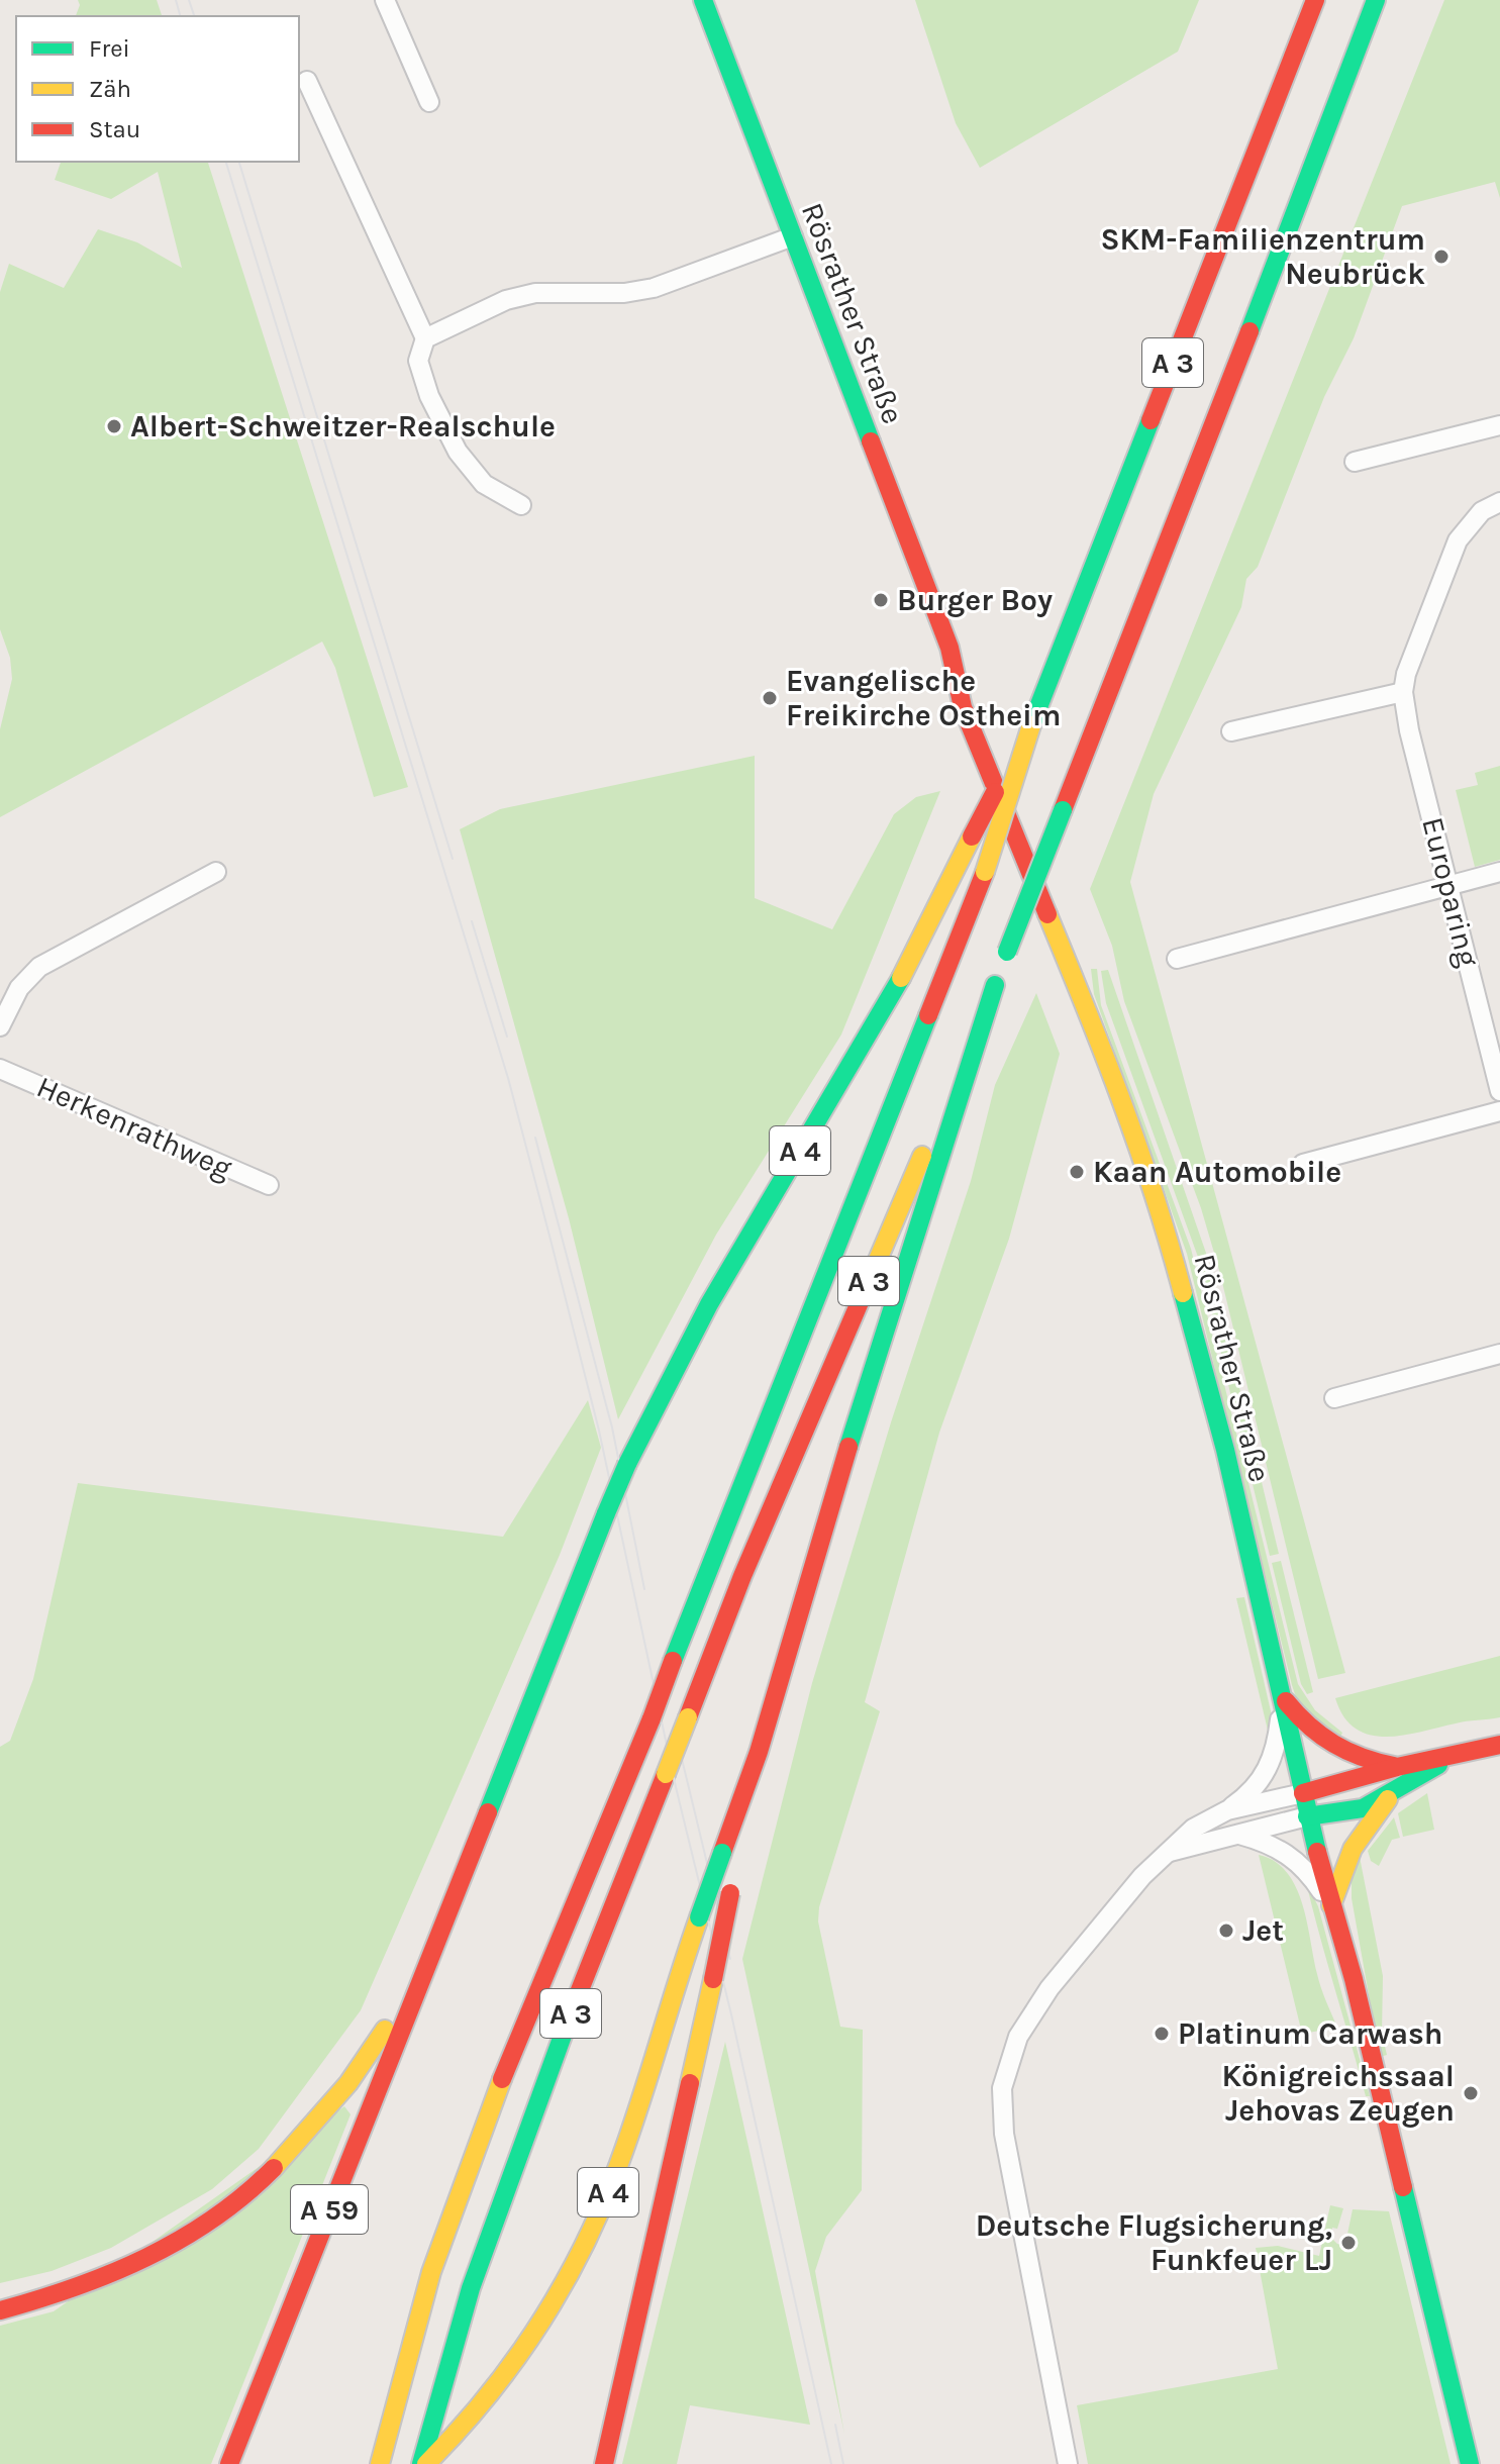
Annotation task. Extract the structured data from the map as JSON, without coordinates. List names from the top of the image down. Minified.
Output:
{"streets":{"main road":["Rösrather Straße","A 3","A 4","A 59"],"street":["Europaring","Herkenrathweg"]},"crossings":[["A 3","A 4"],["A 4","A 59"]],"places":["SKM-Familienzentrum Neubrück","Albert-Schweitzer-Realschule","Burger Boy","Evangelische Freikirche Ostheim","Kaan Automobile","Jet","Platinum Carwash","Königreichssaal Jehovas Zeugen","Deutsche Flugsicherung, Funkfeuer LJ"],"legend":["Frei","Zäh","Stau"]}
